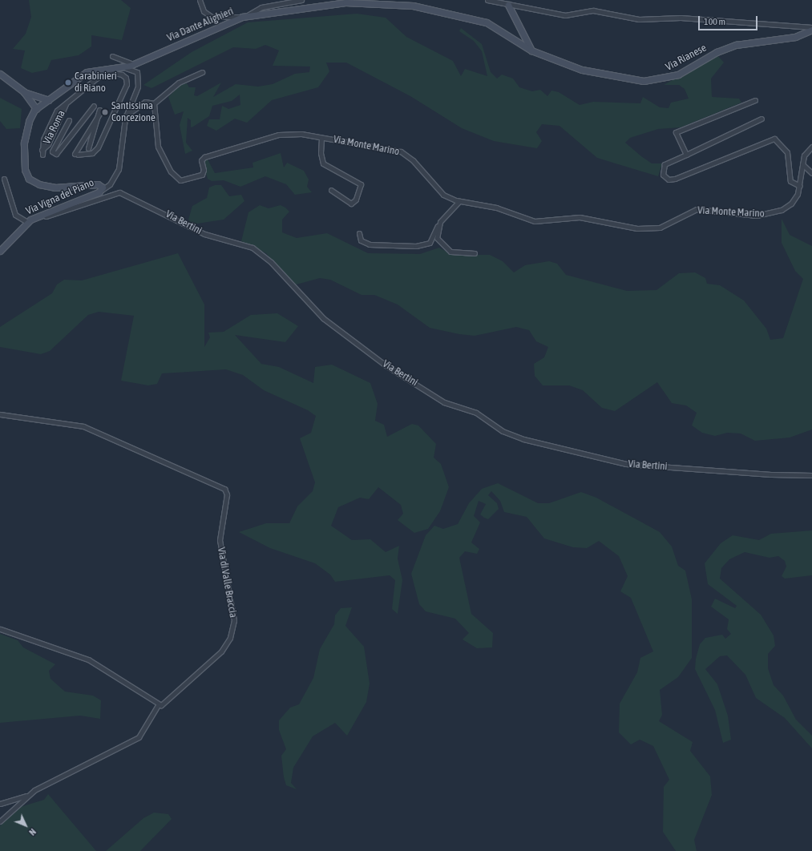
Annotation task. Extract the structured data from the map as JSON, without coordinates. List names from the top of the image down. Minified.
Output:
{"streets":{"main road":["Via Dante Alighieri","Via Rianese","Via Vigna del Piano"],"street":["Via Roma","Via Monte Marino","Via Bertini","Via di Valle Braccia"]},"crossings":[["Via Dante Alighieri","Via Rianese"],["Via Dante Alighieri","Via Vigna del Piano"],["Via Vigna del Piano","Via Bertini"]],"places":["Carabinieri di Riano","Santissima Concezione"],"scale_bar":"100 m","north":"bottom right"}
